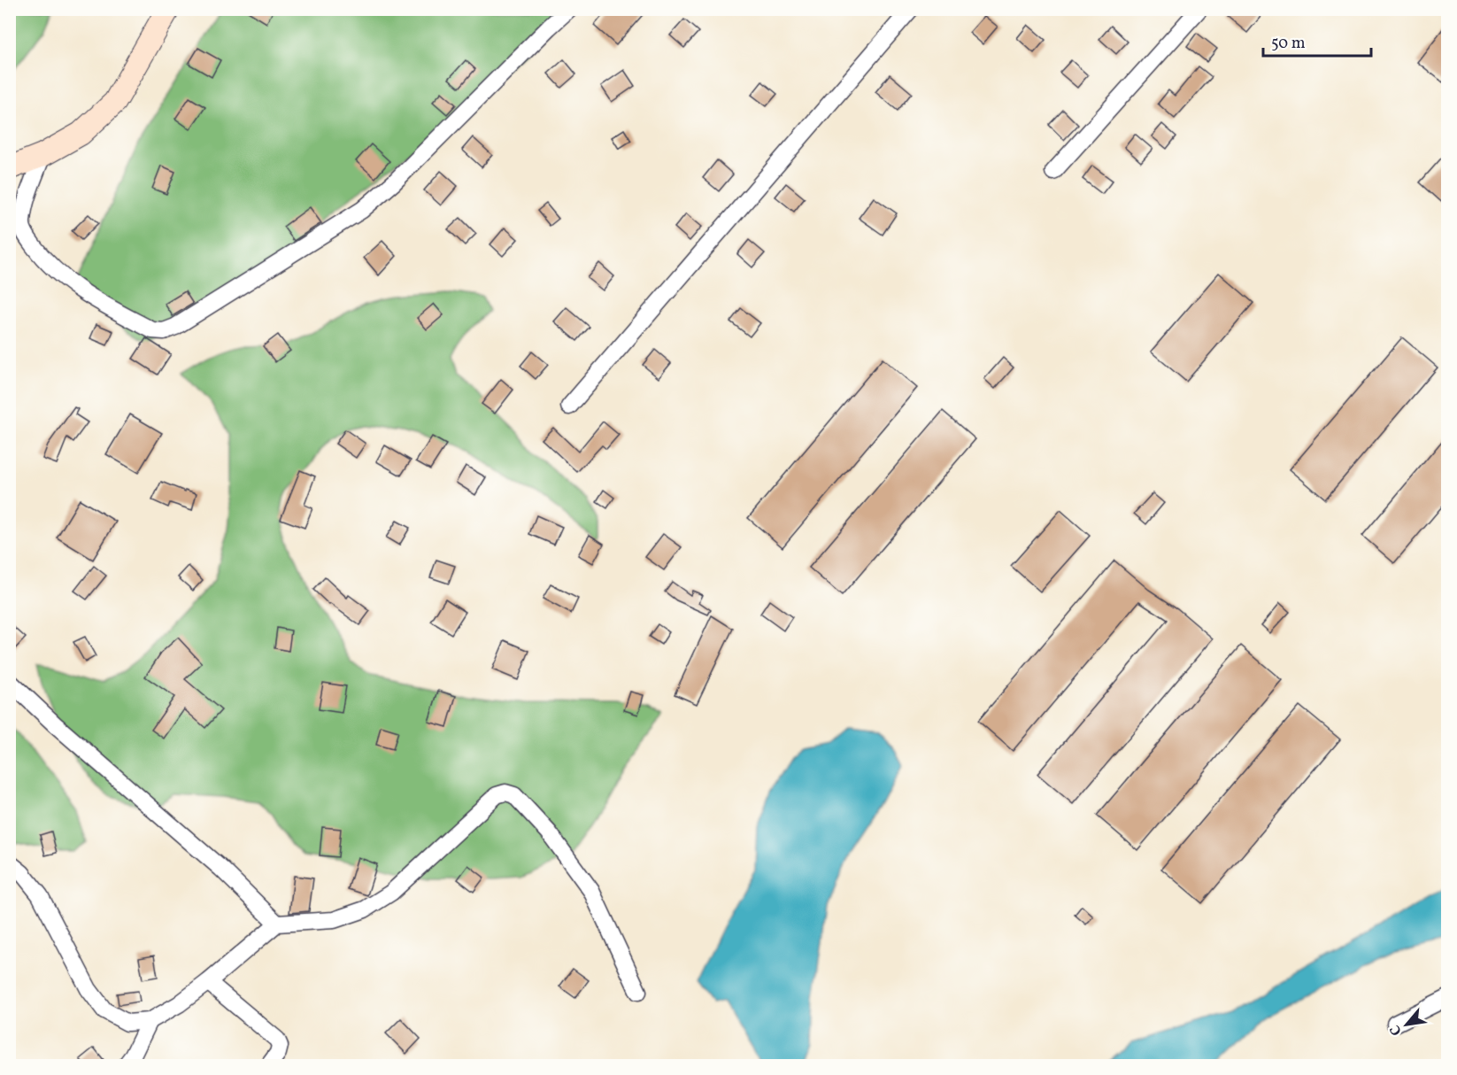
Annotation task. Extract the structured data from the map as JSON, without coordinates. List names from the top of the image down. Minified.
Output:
{"scale_bar":"50 m","north":"bottom left"}
